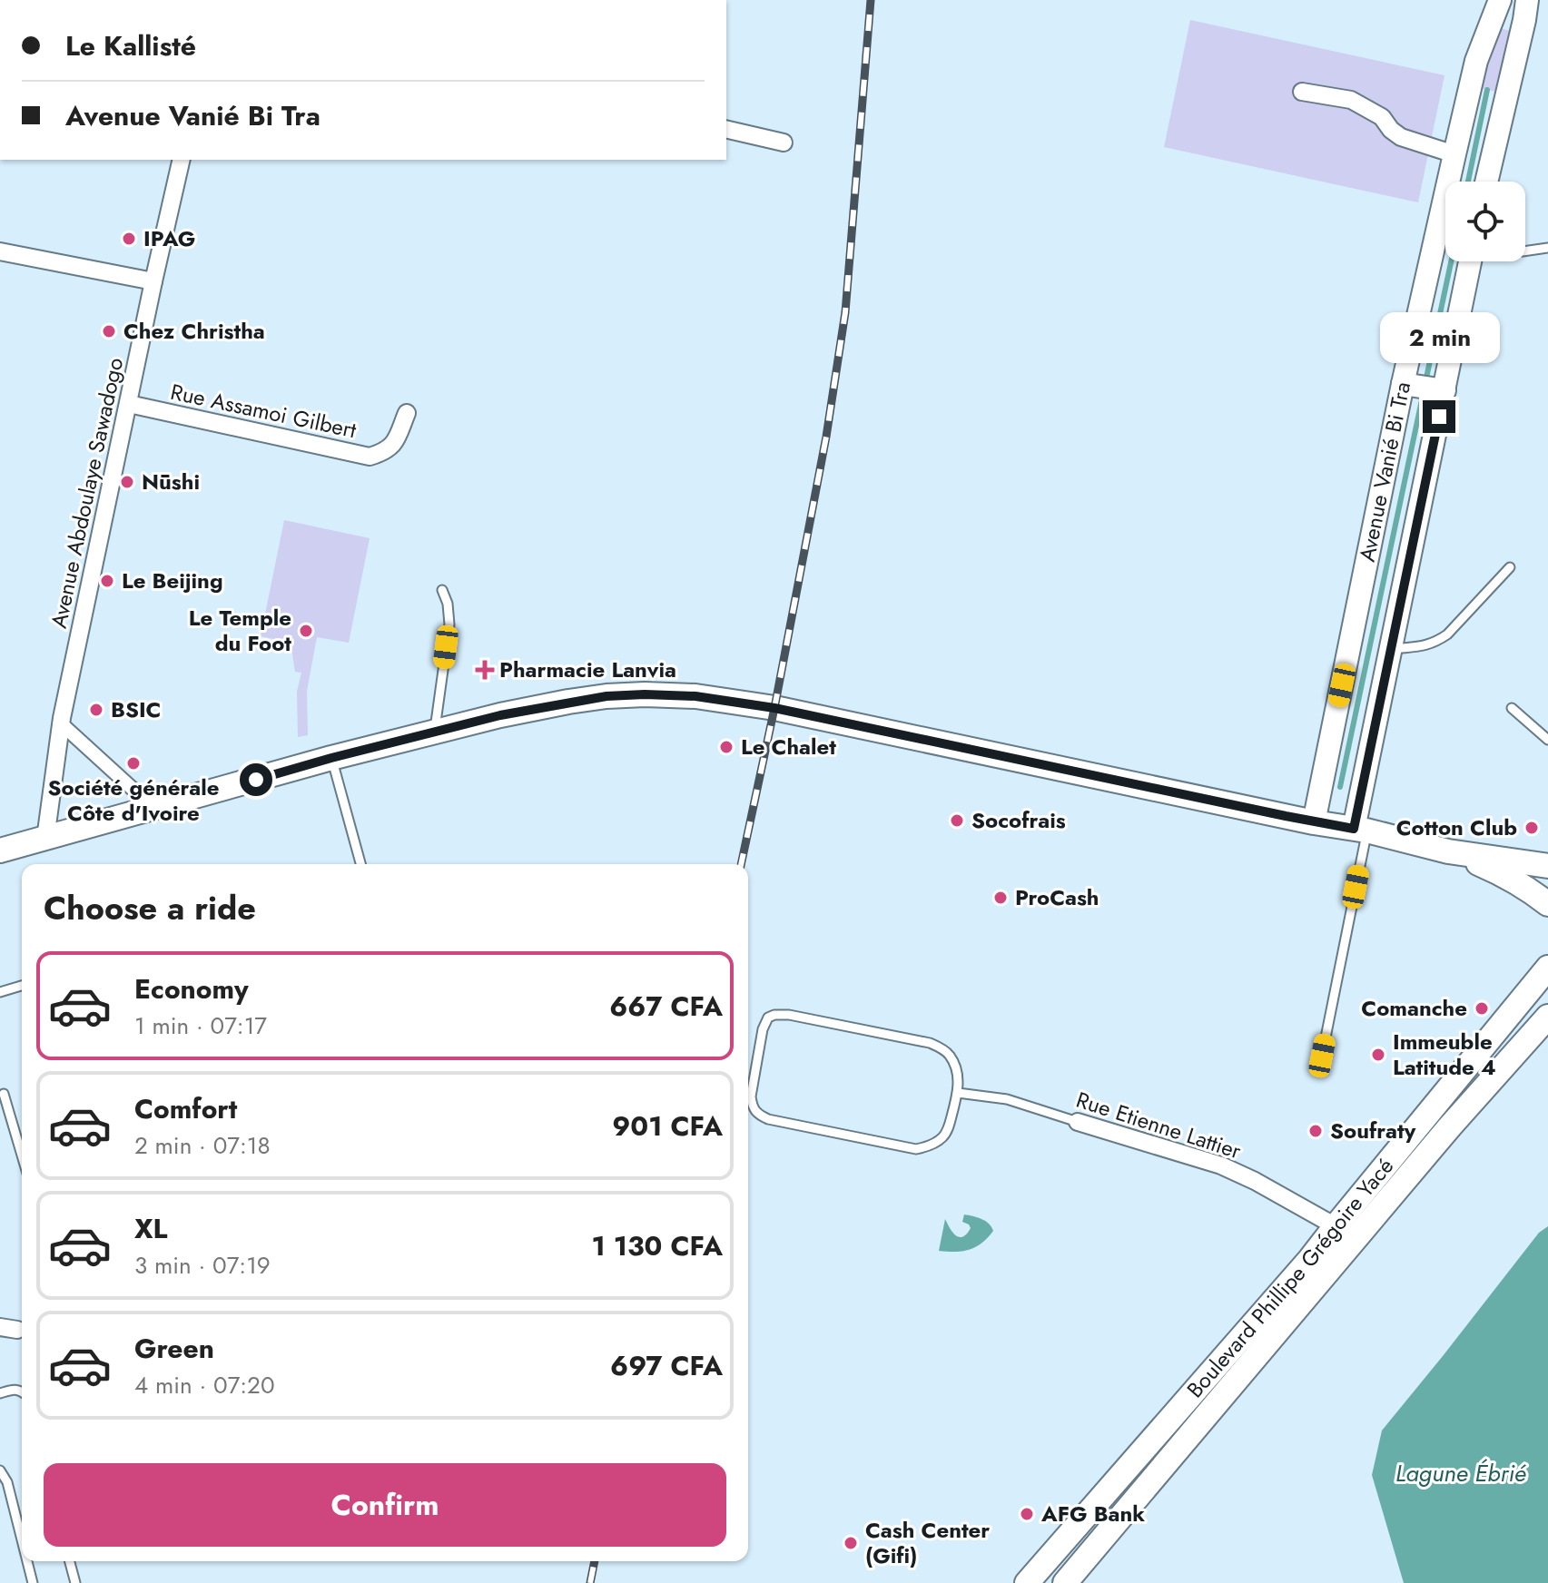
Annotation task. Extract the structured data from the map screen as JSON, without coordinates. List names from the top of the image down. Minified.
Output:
{"streets":{"main road":["Boulevard Phillipe Grégoire Yacé"],"street":["Rue Assamoi Gilbert","Avenue Vanié Bi Tra","Avenue Abdoulaye Sawadogo","Rue Etienne Lattier"]},"crossings":[["Rue Assamoi Gilbert","Avenue Abdoulaye Sawadogo"],["Rue Etienne Lattier","Boulevard Phillipe Grégoire Yacé"]],"water":["Lagune Ébrié"],"places":{"other":["IPAG","Chez Christha","Nūshi","Le Beijing","Le Temple du Foot","BSIC","Le Chalet","Société générale Côte d'Ivoire","Socofrais","Cotton Club","ProCash","Comanche","Immeuble Latitude 4","Soufraty","AFG Bank","Cash Center (Gifi)"],"health":["Pharmacie Lanvia"]},"page":{"banner":["Le Kallisté","Avenue Vanié Bi Tra"],"bubble":"2 min","heading":"Choose a ride","list":[{"name":"Economy","note":"1 min · 07:17","value":"667 CFA"},{"name":"Comfort","note":"2 min · 07:18","value":"901 CFA"},{"name":"XL","note":"3 min · 07:19","value":"1 130 CFA"},{"name":"Green","note":"4 min · 07:20","value":"697 CFA"}],"buttons":"Confirm"}}
